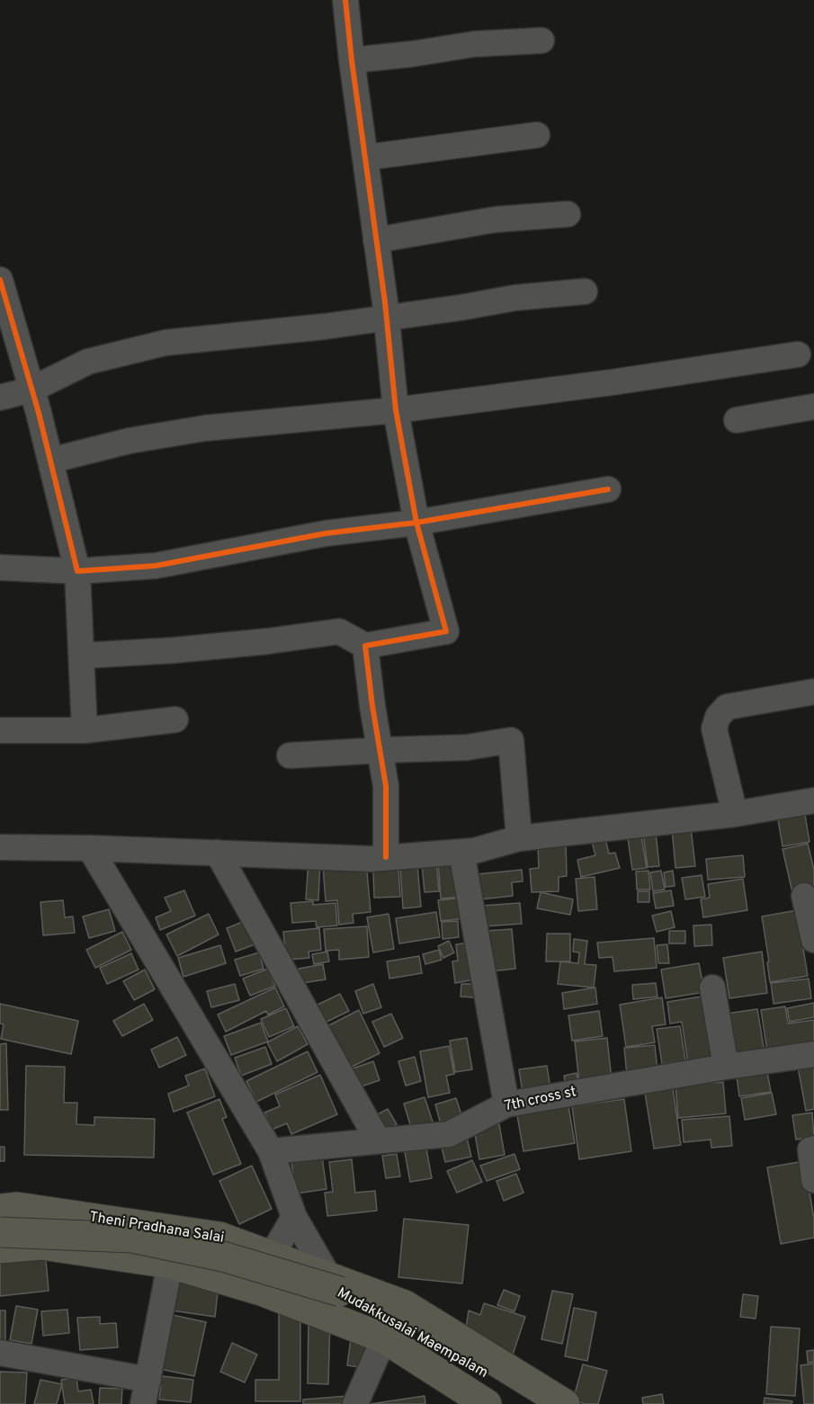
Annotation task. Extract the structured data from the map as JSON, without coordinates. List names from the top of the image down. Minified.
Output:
{"streets":{"main road":["Theni Pradhana Salai","Mudakkusalai Maempalam"],"street":["7th cross st"]},"crossings":[["Theni Pradhana Salai","Mudakkusalai Maempalam"]]}
